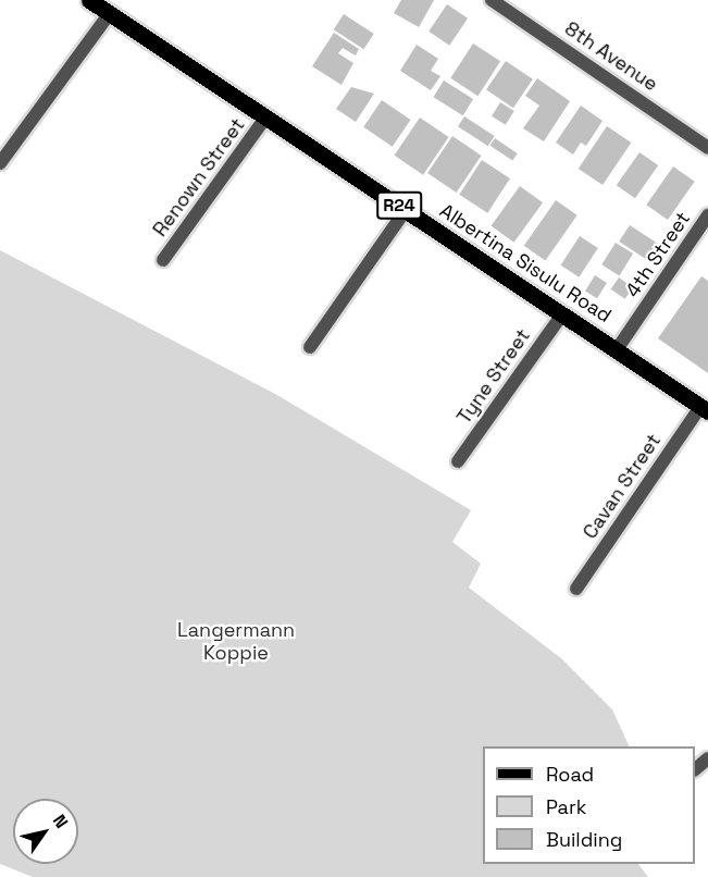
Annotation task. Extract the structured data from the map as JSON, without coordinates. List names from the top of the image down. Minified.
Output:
{"streets":{"main road":["R24","Albertina Sisulu Road"],"street":["8th Avenue","Renown Street","4th Street","Tyne Street","Cavan Street"]},"crossings":[["Renown Street","Albertina Sisulu Road"],["4th Street","Albertina Sisulu Road"],["Albertina Sisulu Road","Tyne Street"],["Albertina Sisulu Road","Cavan Street"]],"parks":["Langermann Koppie"],"legend":["Road","Park","Building"],"north":"top right"}
